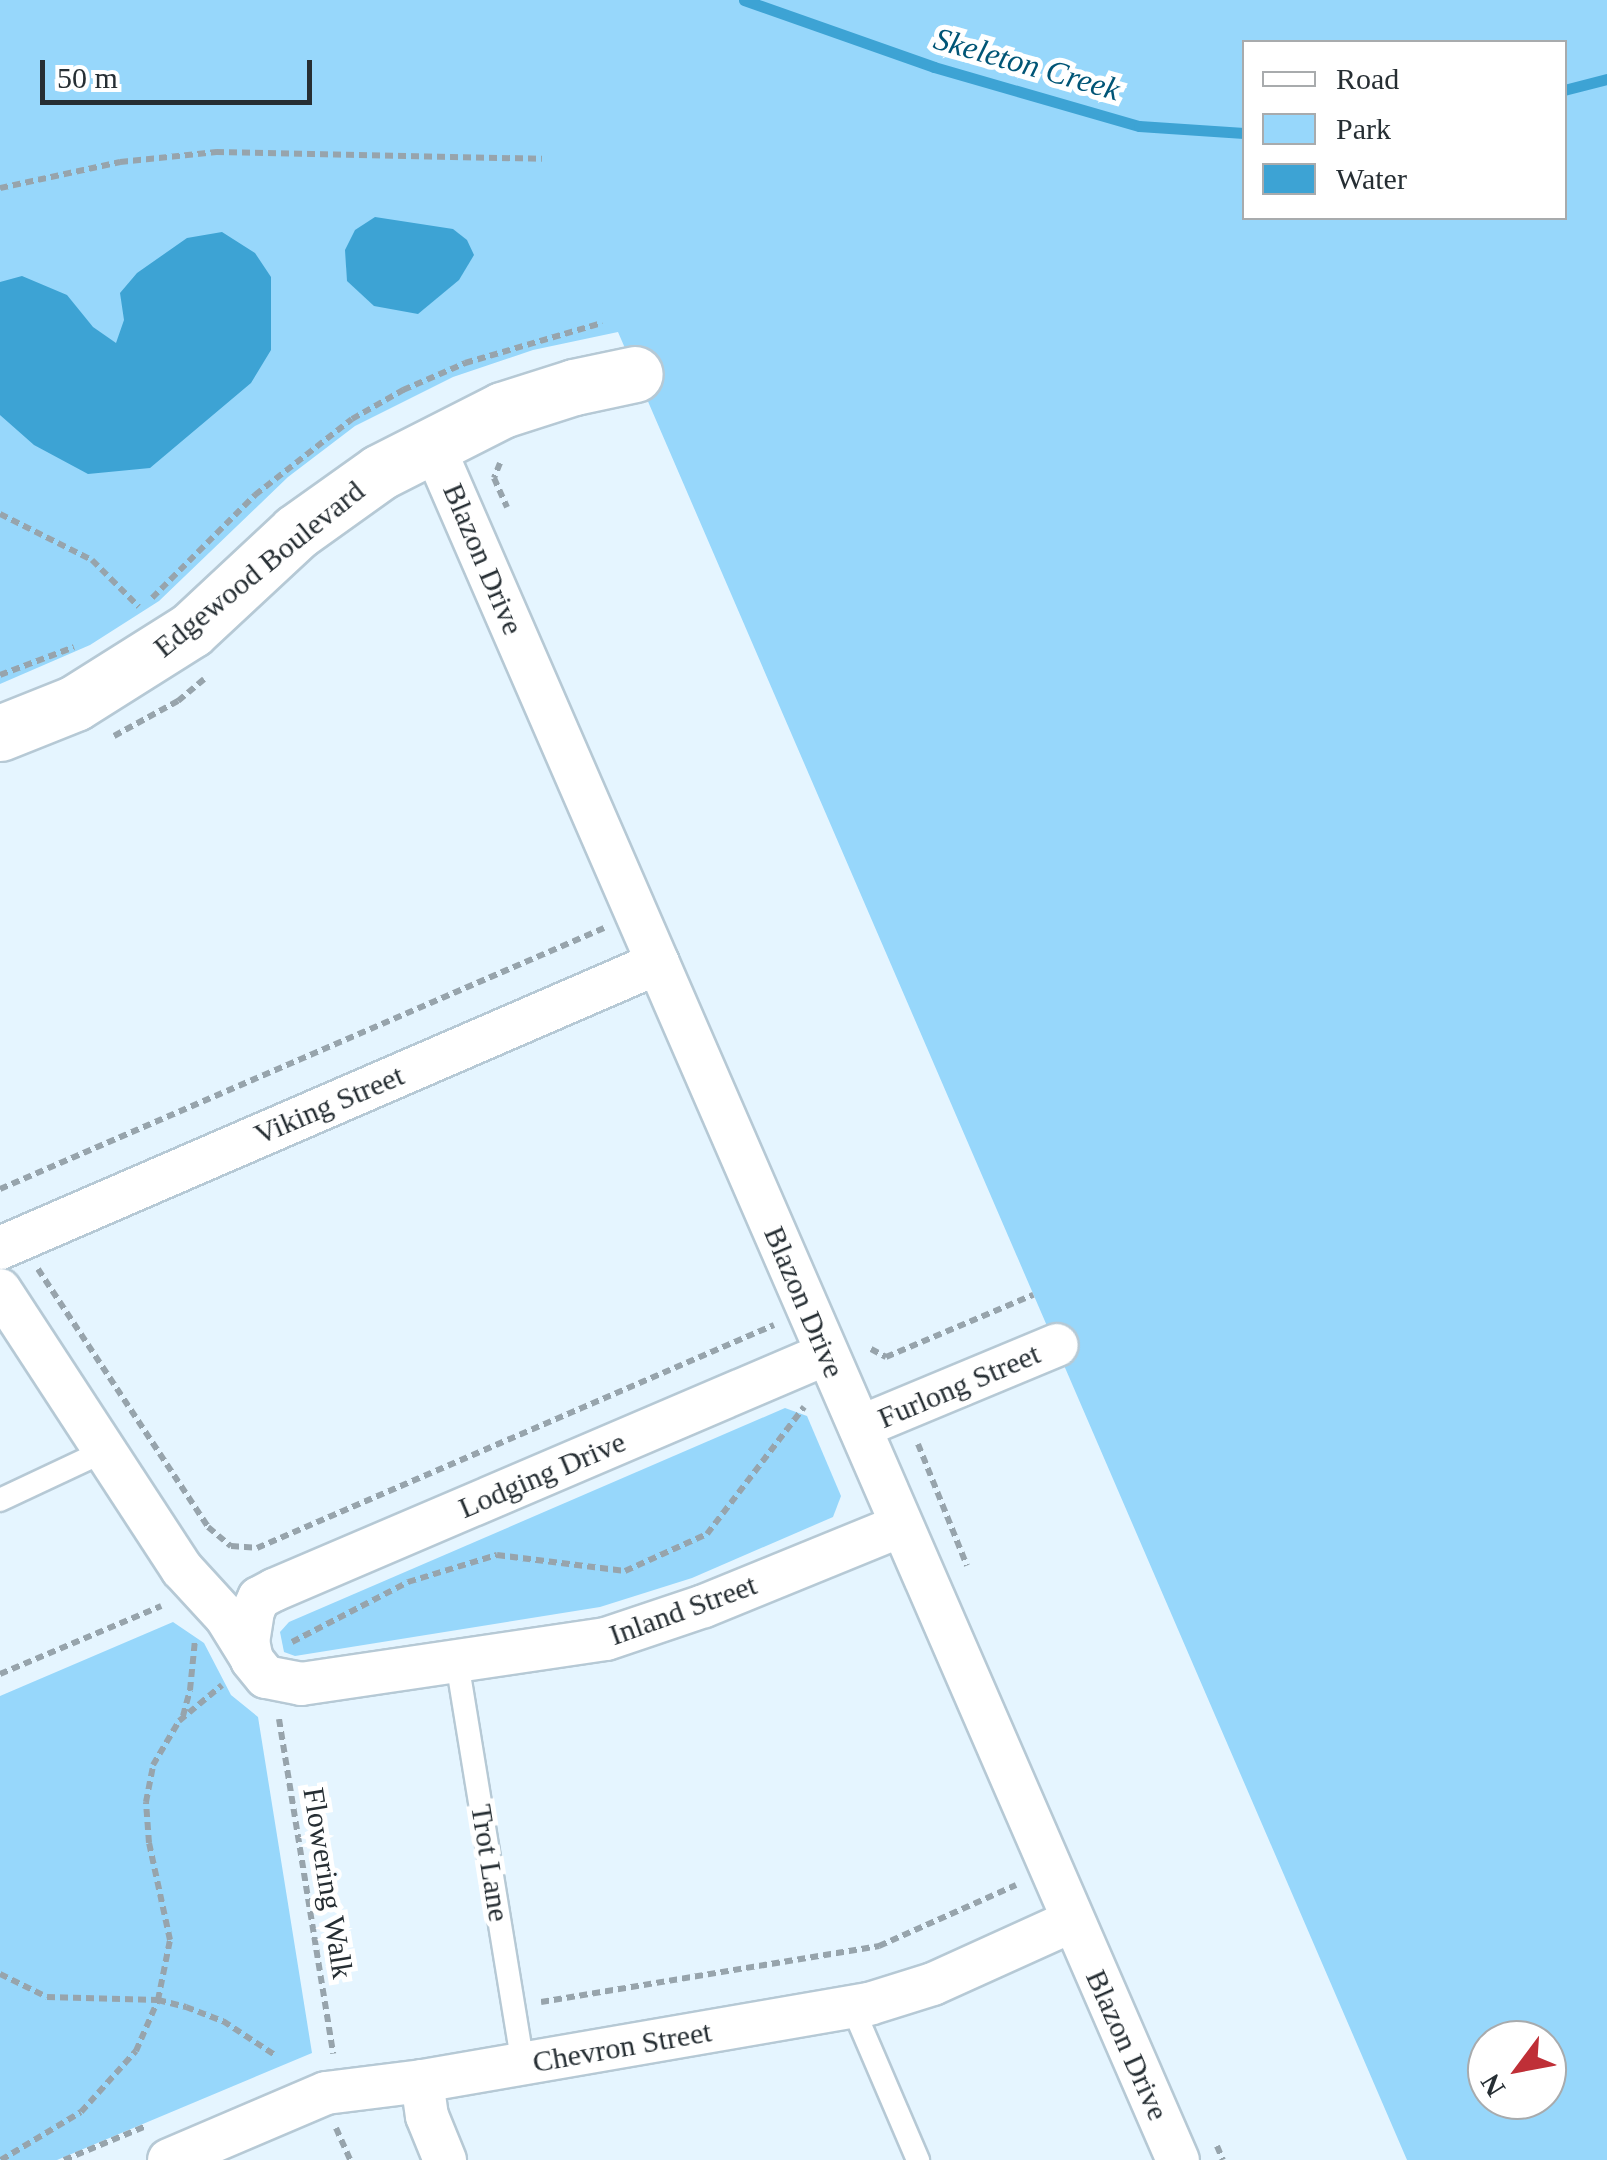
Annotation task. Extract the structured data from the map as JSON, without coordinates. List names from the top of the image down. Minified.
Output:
{"streets":{"street":["Blazon Drive","Edgewood Boulevard","Viking Street","Furlong Street","Lodging Drive","Inland Street","Chevron Street"],"lane":["Trot Lane"],"path":["Flowering Walk"]},"crossings":[["Blazon Drive","Edgewood Boulevard"],["Blazon Drive","Viking Street"],["Blazon Drive","Furlong Street"],["Blazon Drive","Lodging Drive"],["Blazon Drive","Inland Street"],["Blazon Drive","Chevron Street"],["Lodging Drive","Inland Street"],["Inland Street","Trot Lane"],["Trot Lane","Chevron Street"]],"water":["Skeleton Creek"],"legend":["Road","Park","Water"],"scale_bar":"50 m","north":"bottom left"}
